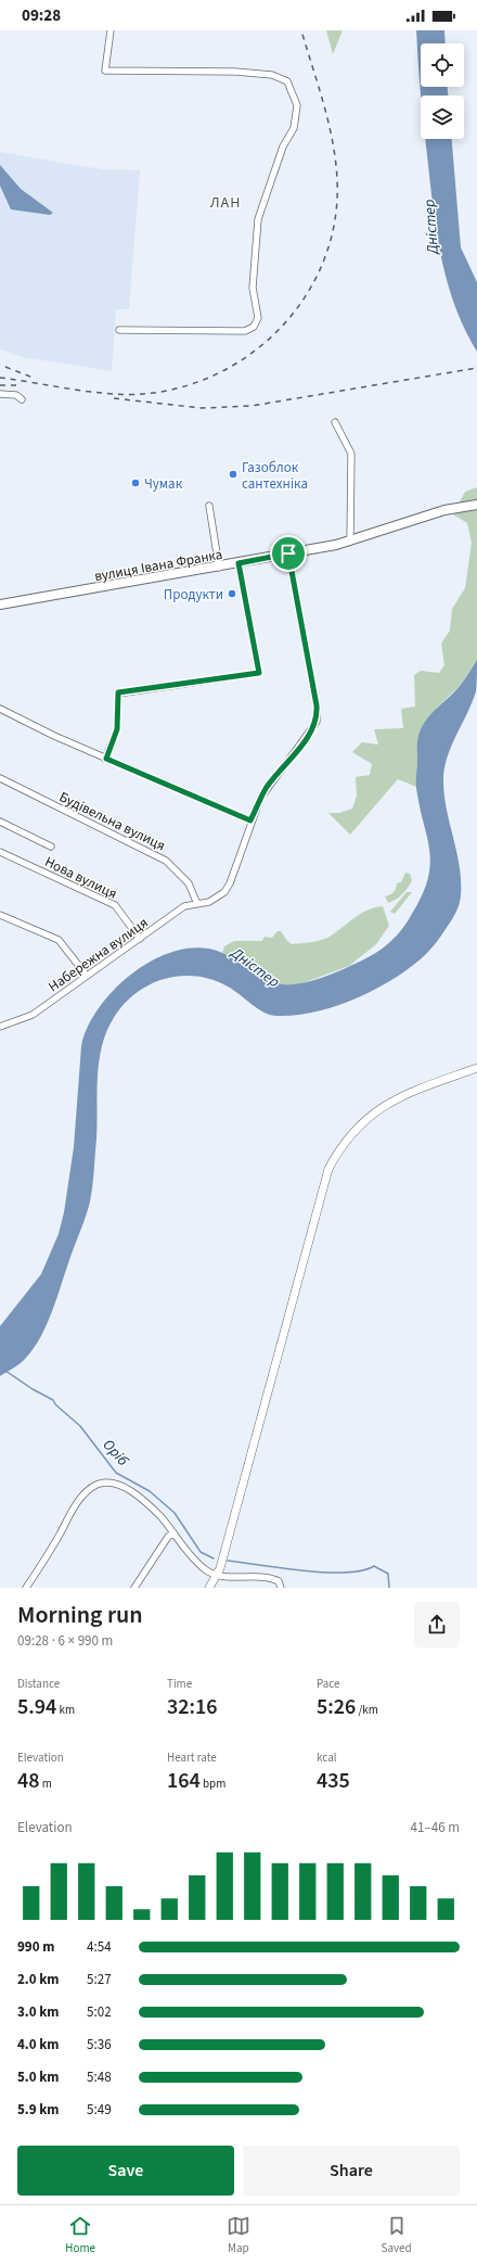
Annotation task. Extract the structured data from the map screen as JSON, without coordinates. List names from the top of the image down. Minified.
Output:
{"streets":{"main road":["вулиця Івана Франка"],"street":["Будівельна вулиця","Нова вулиця","Набережна вулиця"]},"crossings":[["Будівельна вулиця","Набережна вулиця"],["Нова вулиця","Набережна вулиця"]],"districts":["ЛАН"],"water":["Дністер","Оріб"],"places":["Газоблок сантехніка","Чумак","Продукти"],"page":{"status":"09:28","heading":["Morning run","09:28 · 6 × 990 m"],"stats":[["Distance","5.94 km"],["Time","32:16"],["Pace","5:26 /km"],["Elevation","48 m"],["Heart rate","164 bpm"],["kcal","435"]],"chart":["Elevation","41–46 m"],"list":[{"name":"990 m","note":"4:54"},{"name":"2.0 km","note":"5:27"},{"name":"3.0 km","note":"5:02"},{"name":"4.0 km","note":"5:36"},{"name":"5.0 km","note":"5:48"},{"name":"5.9 km","note":"5:49"}],"buttons":["Save","Share"],"tabs":["Home","Map","Saved"]}}
